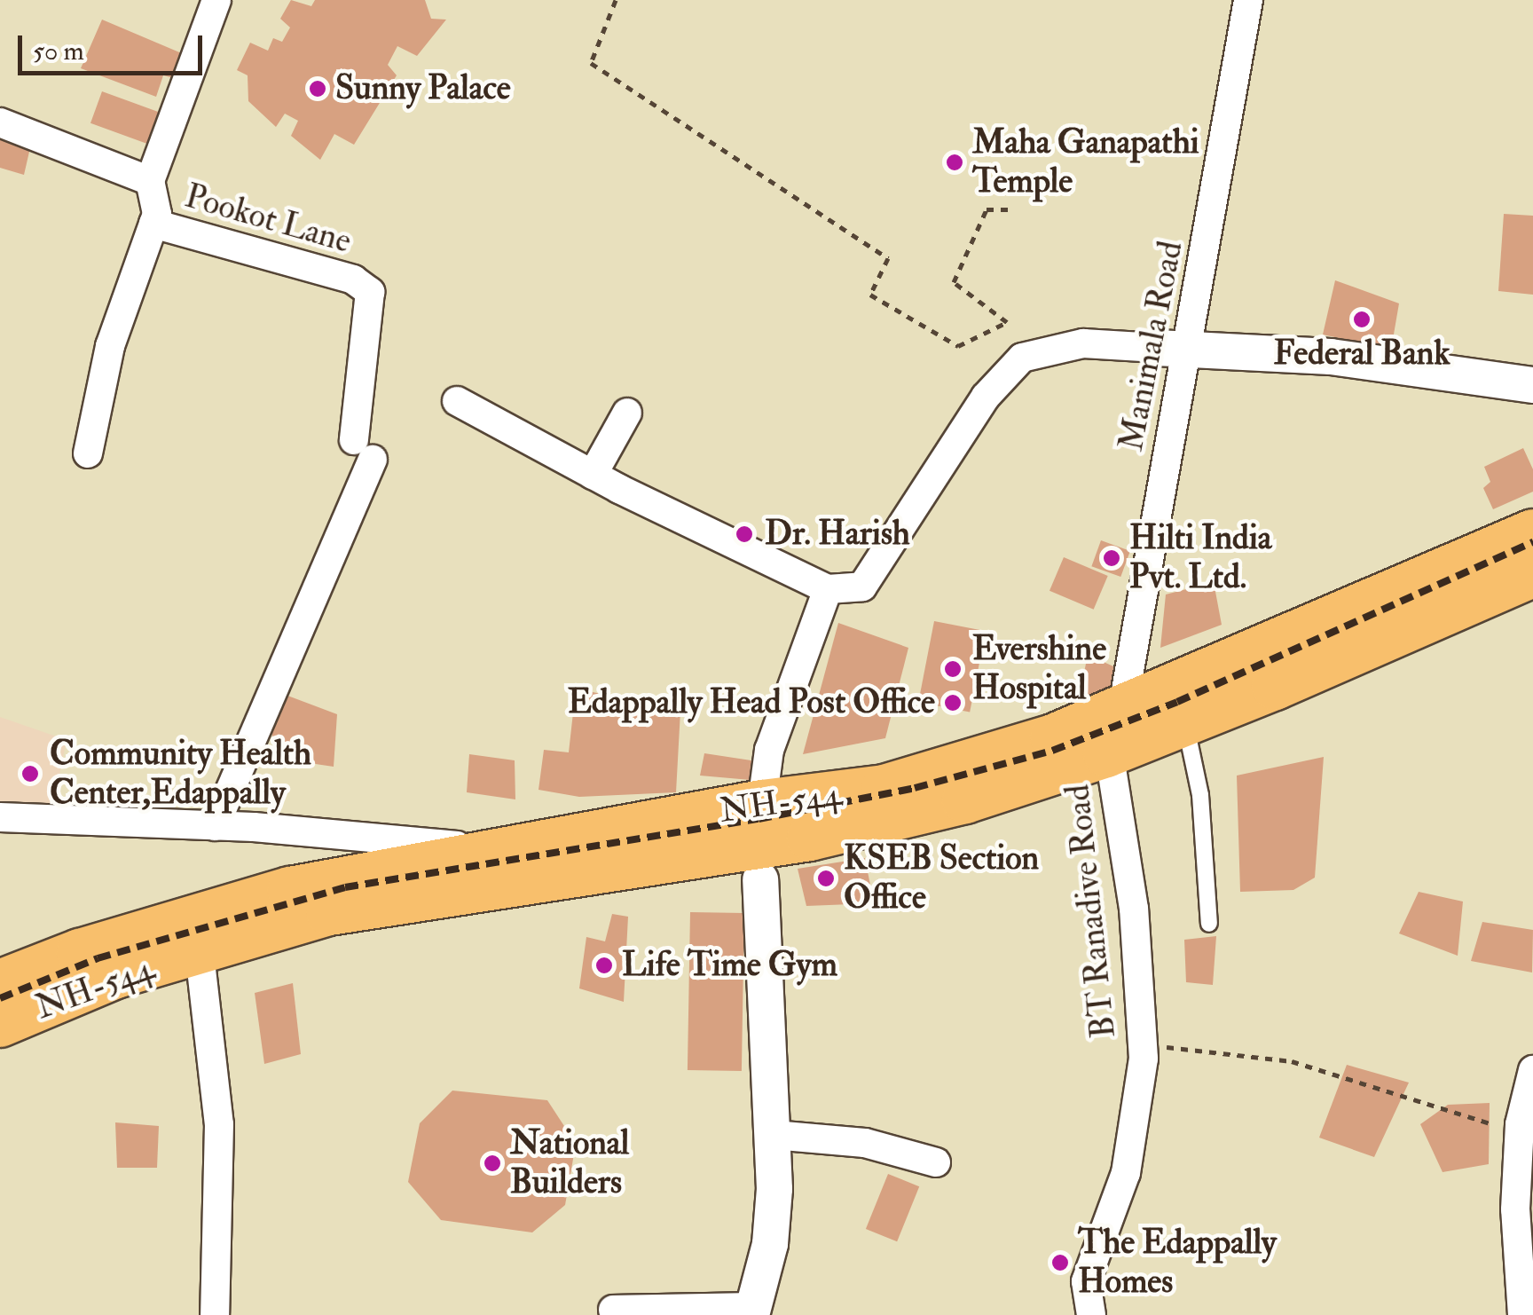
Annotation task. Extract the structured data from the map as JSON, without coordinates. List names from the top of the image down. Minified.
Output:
{"streets":{"main road":["NH-544"],"street":["Pookot Lane","Manimala Road","BT Ranadive Road"]},"crossings":[["Manimala Road","NH-544"],["Manimala Road","BT Ranadive Road"],["NH-544","BT Ranadive Road"]],"places":["Sunny Palace","Maha Ganapathi Temple","Federal Bank","Dr. Harish","Hilti India Pvt. Ltd.","Evershine Hospital","Edappally Head Post Office","Community Health Center,Edappally","KSEB Section Office","Life Time Gym","National Builders","The Edappally Homes"],"scale_bar":"50 m"}
